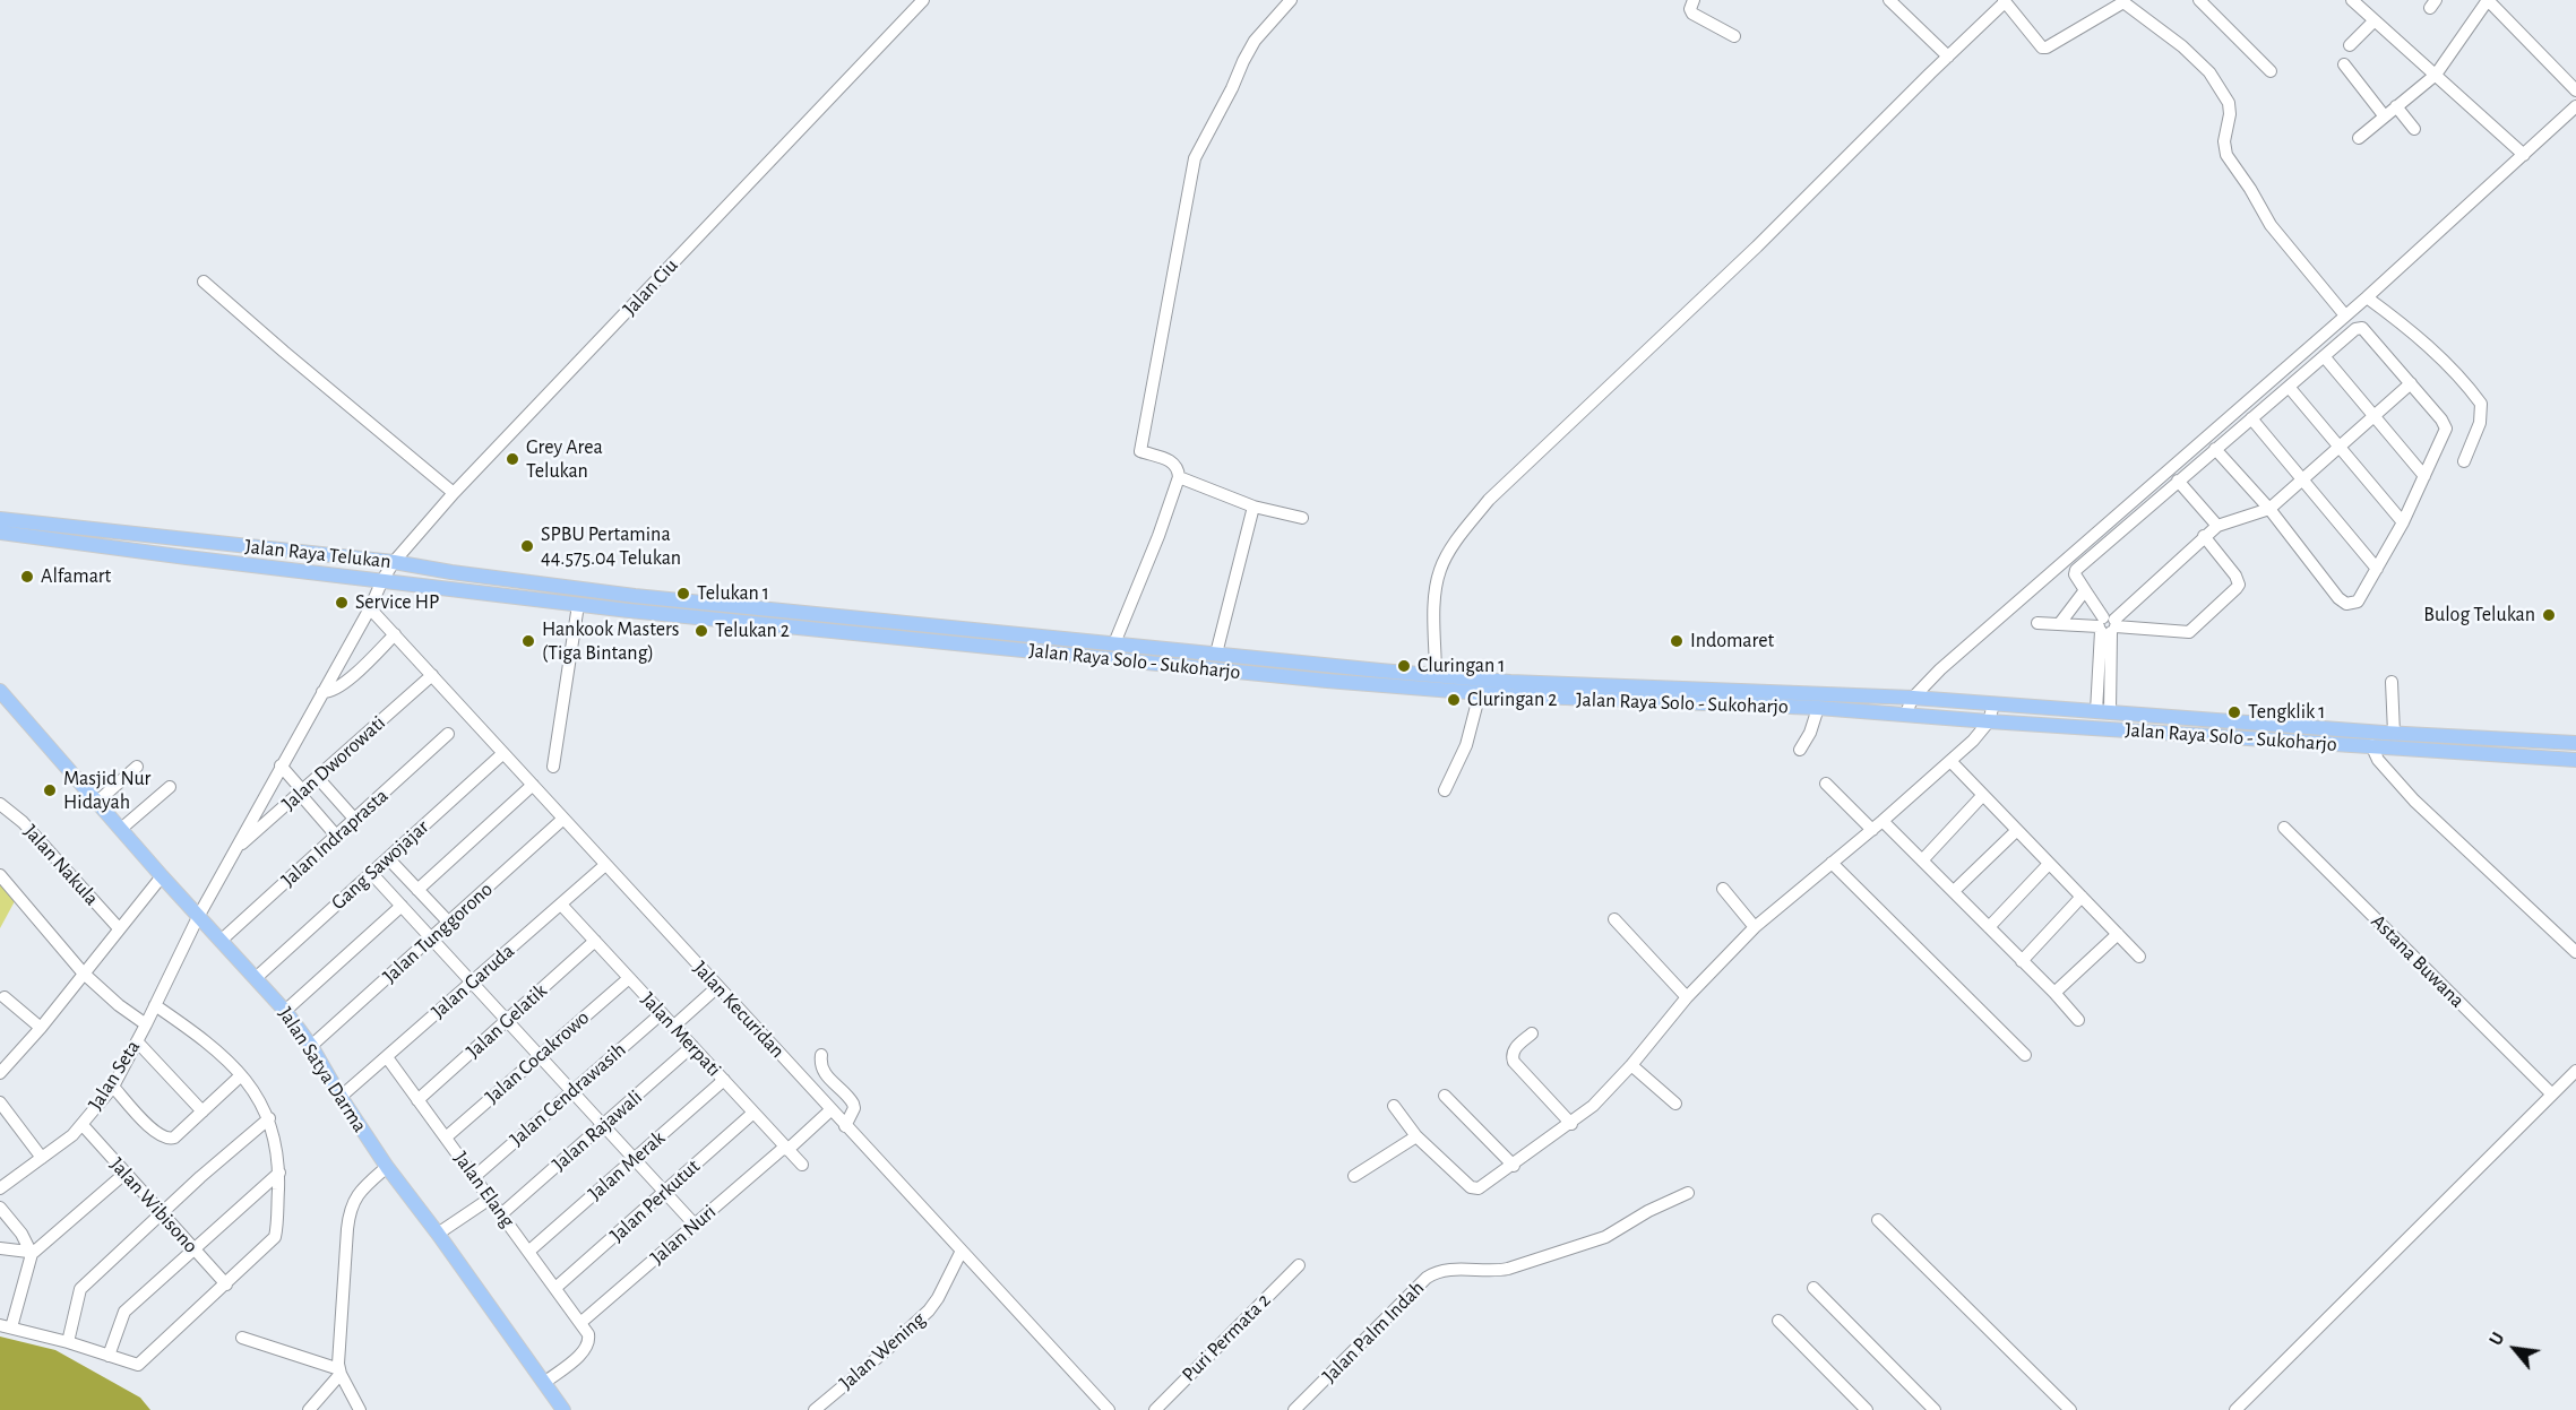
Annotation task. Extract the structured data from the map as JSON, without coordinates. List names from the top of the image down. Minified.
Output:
{"streets":{"main road":["Jalan Raya Telukan","Jalan Raya Solo - Sukoharjo","Jalan Satya Darma"],"street":["Jalan Ciu","Jalan Dworowati","Jalan Indraprasta","Jalan Nakula","Gang Sawojajar","Jalan Tunggorono","Astana Buwana","Jalan Garuda","Jalan Kecuridan","Jalan Gelatik","Jalan Merpati","Jalan Cocakrowo","Jalan Seta","Jalan Cendrawasih","Jalan Rajawali","Jalan Merak","Jalan Elang","Jalan Perkutut","Jalan Wibisono","Jalan Nuri","Jalan Palm Indah","Puri Permata 2","Jalan Wening"]},"crossings":[["Jalan Ciu","Jalan Raya Telukan"],["Jalan Ciu","Jalan Kecuridan"],["Jalan Ciu","Jalan Seta"],["Jalan Raya Telukan","Jalan Raya Solo - Sukoharjo"],["Jalan Dworowati","Jalan Kecuridan"],["Jalan Dworowati","Jalan Seta"],["Jalan Indraprasta","Jalan Satya Darma"],["Gang Sawojajar","Jalan Kecuridan"],["Gang Sawojajar","Jalan Satya Darma"],["Jalan Tunggorono","Jalan Kecuridan"],["Jalan Tunggorono","Jalan Satya Darma"],["Jalan Garuda","Jalan Kecuridan"],["Jalan Garuda","Jalan Merpati"],["Jalan Garuda","Jalan Satya Darma"],["Jalan Garuda","Jalan Elang"],["Jalan Kecuridan","Jalan Nuri"],["Jalan Kecuridan","Jalan Wening"],["Jalan Gelatik","Jalan Merpati"],["Jalan Gelatik","Jalan Elang"],["Jalan Merpati","Jalan Cocakrowo"],["Jalan Merpati","Jalan Cendrawasih"],["Jalan Merpati","Jalan Rajawali"],["Jalan Merpati","Jalan Merak"],["Jalan Merpati","Jalan Perkutut"],["Jalan Merpati","Jalan Nuri"],["Jalan Cocakrowo","Jalan Elang"],["Jalan Satya Darma","Jalan Seta"],["Jalan Seta","Jalan Wibisono"],["Jalan Cendrawasih","Jalan Elang"],["Jalan Rajawali","Jalan Elang"],["Jalan Merak","Jalan Elang"],["Jalan Elang","Jalan Perkutut"],["Jalan Elang","Jalan Nuri"]],"places":["Grey Area Telukan","SPBU Pertamina 44.575.04 Telukan","Alfamart","Telukan 1","Service HP","Bulog Telukan","Telukan 2","Hankook Masters (Tiga Bintang)","Indomaret","Cluringan 1","Cluringan 2","Tengklik 1","Masjid Nur Hidayah"],"north":"top left"}
